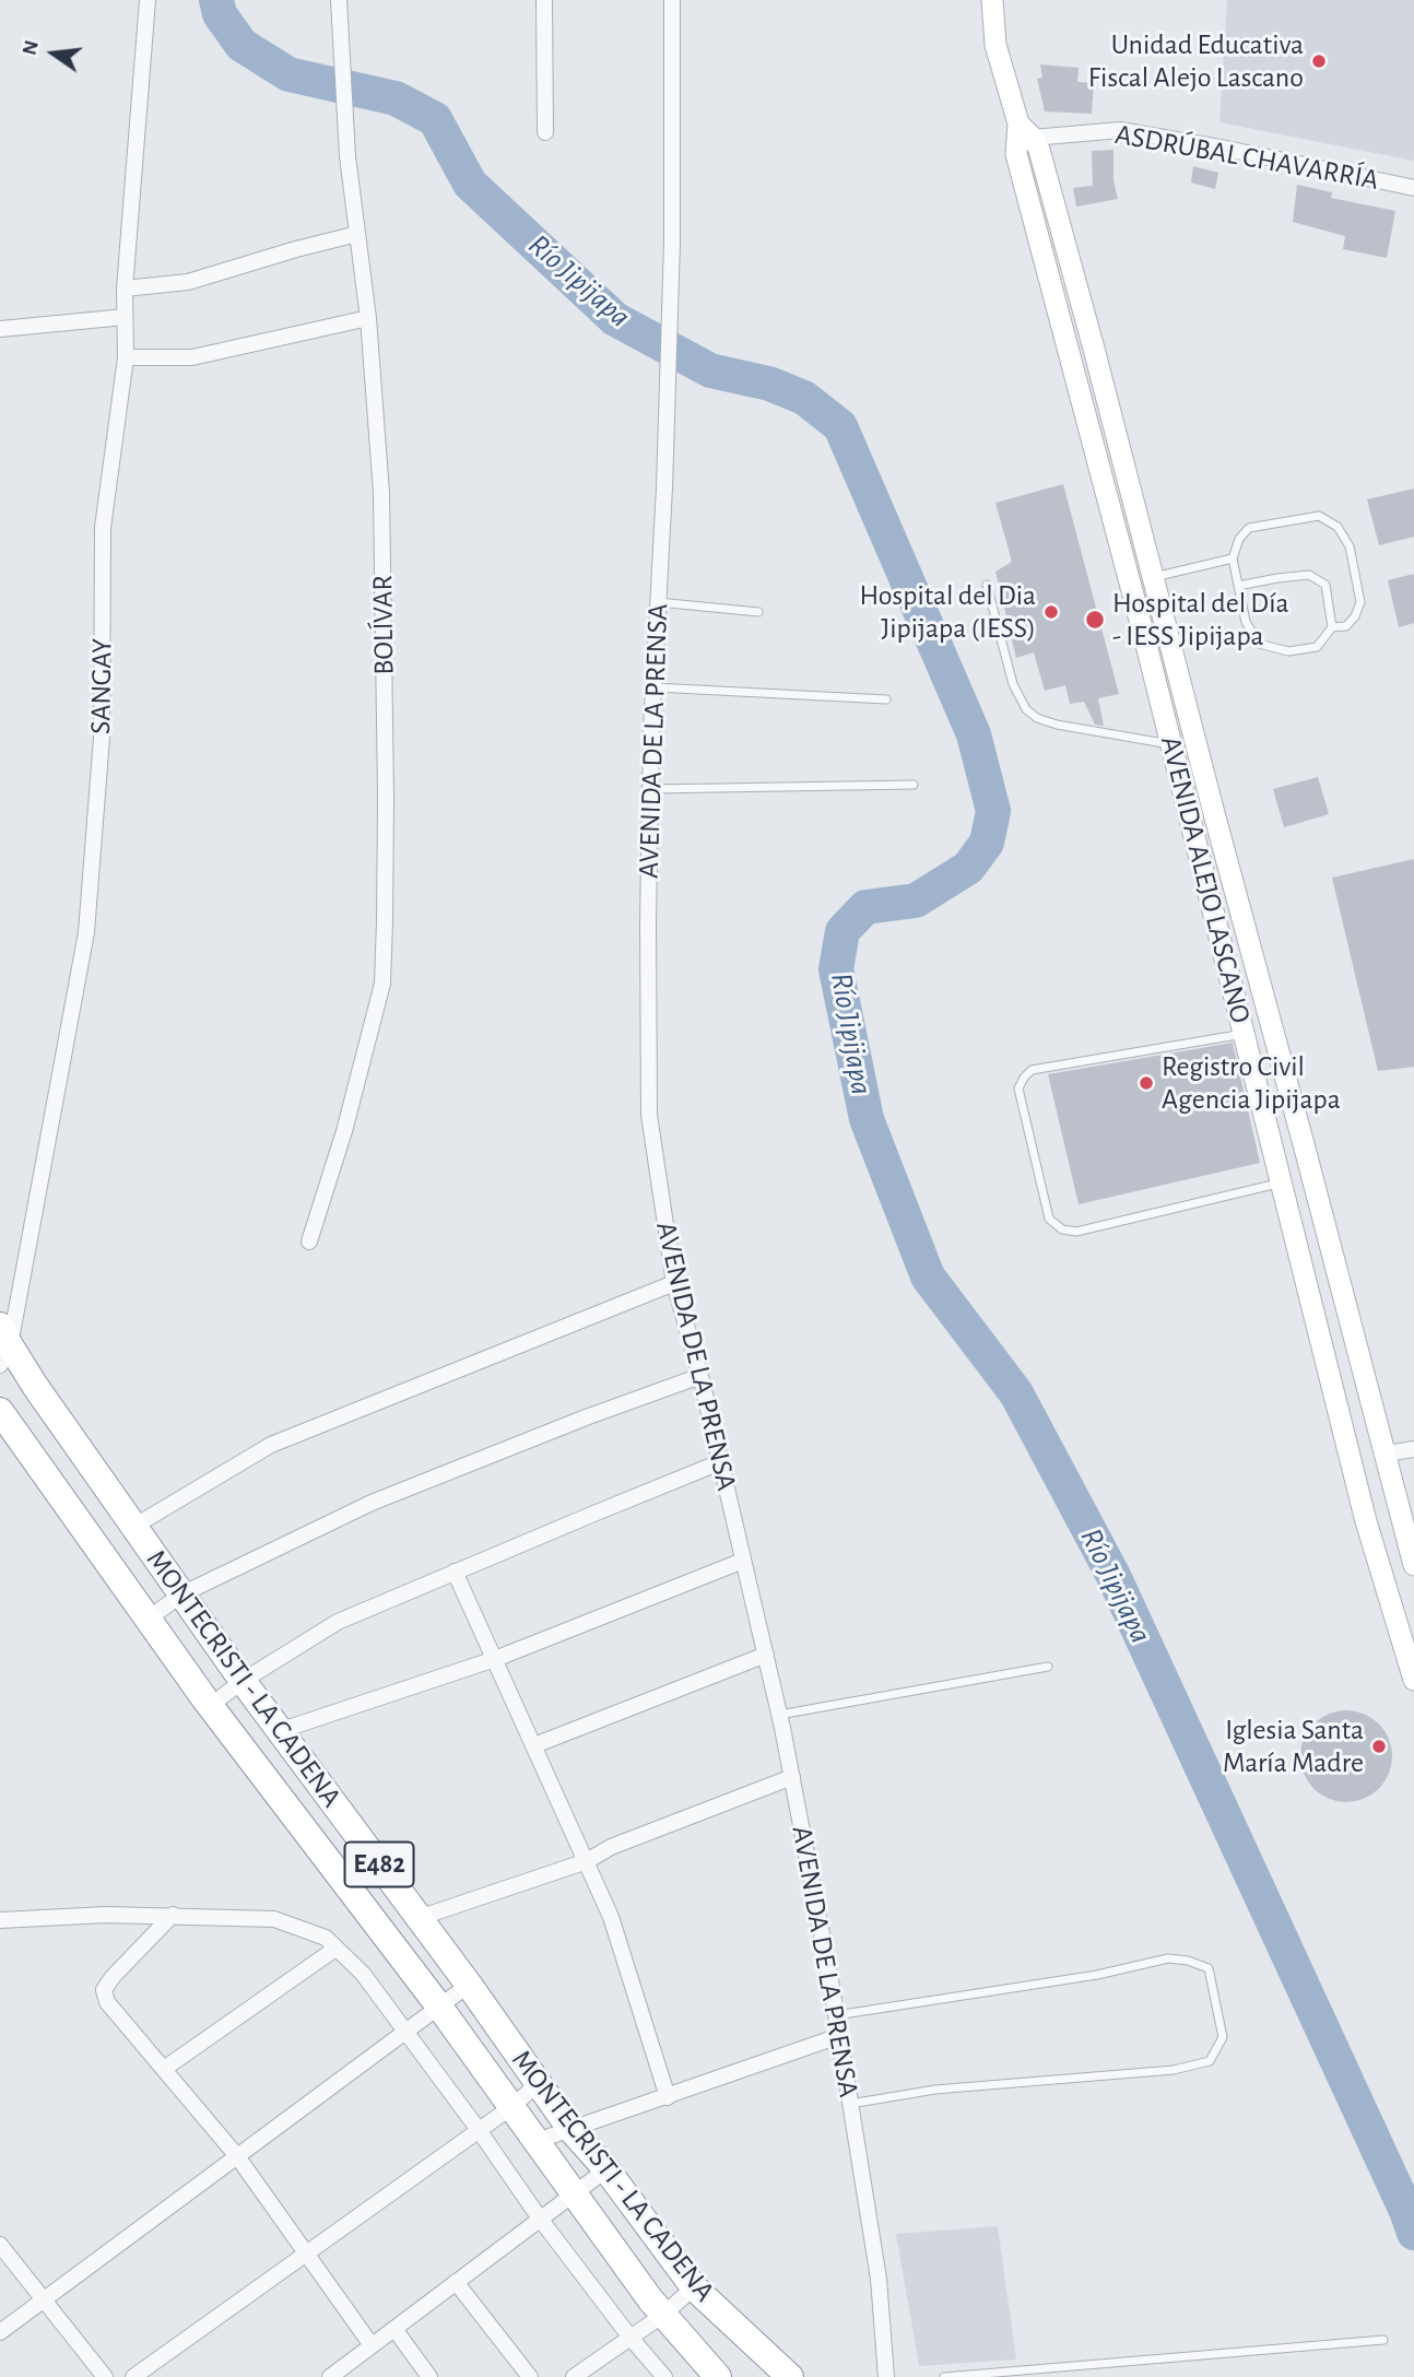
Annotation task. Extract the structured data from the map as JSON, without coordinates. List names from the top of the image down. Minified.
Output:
{"streets":{"highway":["MONTECRISTI - LA CADENA","E482"],"main road":["AVENIDA ALEJO LASCANO"],"street":["ASDRÚBAL CHAVARRÍA","BOLÍVAR","SANGAY","AVENIDA DE LA PRENSA"]},"crossings":[["ASDRÚBAL CHAVARRÍA","AVENIDA ALEJO LASCANO"],["SANGAY","MONTECRISTI - LA CADENA"]],"water":["Río Jipijapa"],"places":["Unidad Educativa Fiscal Alejo Lascano","Hospital del Dia Jipijapa (IESS)","Hospital del Día - IESS Jipijapa","Registro Civil Agencia Jipijapa","Iglesia Santa María Madre"],"north":"left"}
